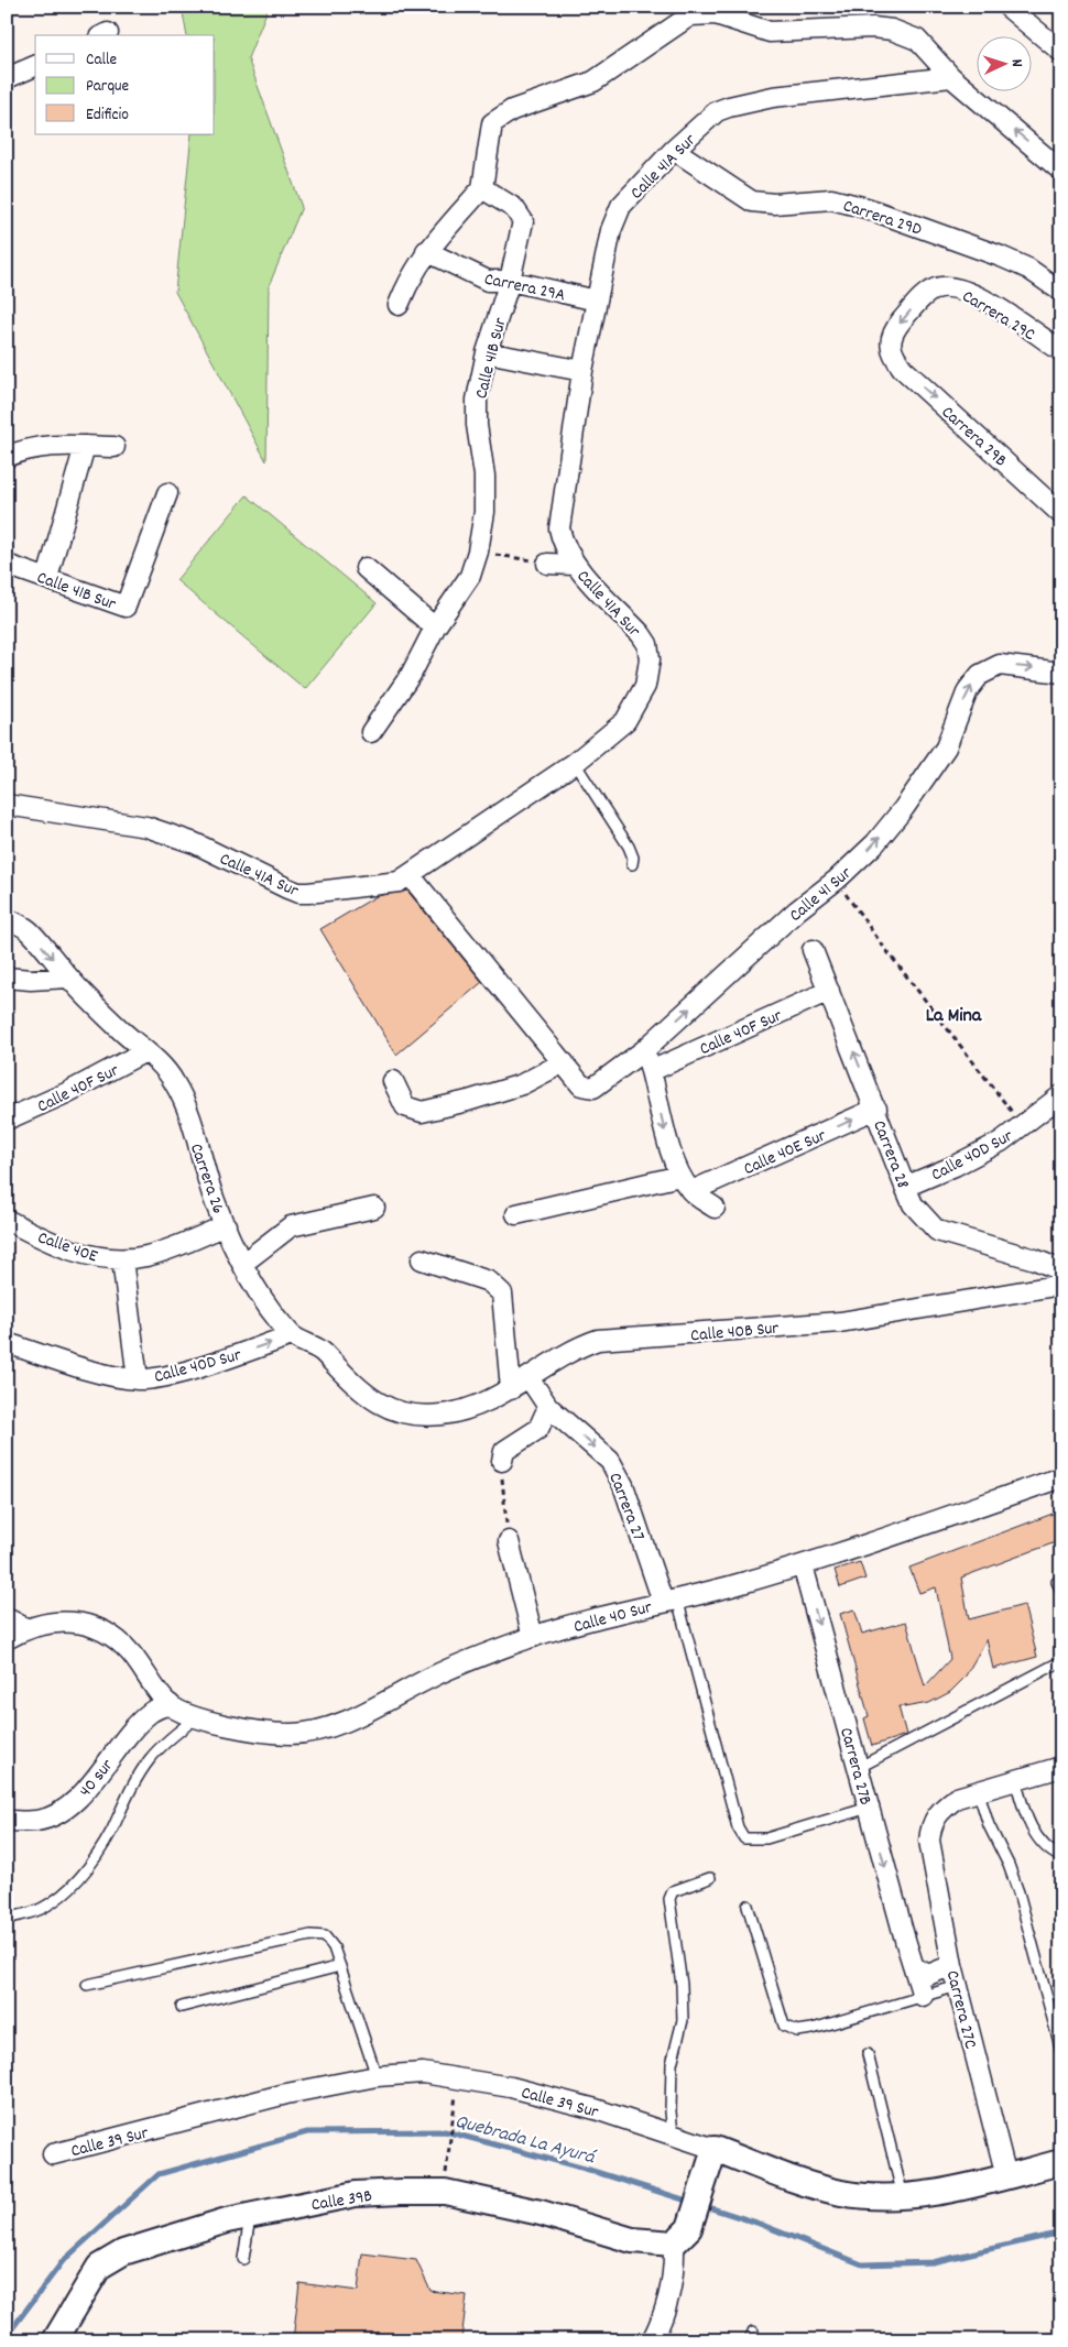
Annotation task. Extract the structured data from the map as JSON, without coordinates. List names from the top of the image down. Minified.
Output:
{"streets":{"street":["Calle 41A Sur","Carrera 29D","Carrera 29A","Carrera 29C","Calle 41B Sur","Carrera 29B","Calle 41 Sur","Calle 40F Sur","Calle 40E Sur","Carrera 28","Calle 40D Sur","Carrera 26","Calle 40E","Calle 40B Sur","Carrera 27","Calle 40 Sur","Carrera 27B","40 sur","Carrera 27C","Calle 39 Sur","Calle 39B"]},"crossings":[["Calle 41A Sur","Carrera 29D"],["Calle 41A Sur","Carrera 29A"],["Carrera 29A","Calle 41B Sur"],["Carrera 29C","Carrera 29B"],["Calle 40F Sur","Carrera 28"],["Calle 40F Sur","Carrera 26"],["Calle 40E Sur","Carrera 28"],["Carrera 28","Calle 40D Sur"],["Calle 40D Sur","Carrera 26"],["Carrera 26","Calle 40E"],["Carrera 26","Calle 40B Sur"],["Calle 40B Sur","Carrera 27"],["Carrera 27","Calle 40 Sur"],["Calle 40 Sur","Carrera 27B"],["Calle 40 Sur","40 sur"],["Carrera 27C","Calle 39 Sur"]],"one_way":["Carrera 29B","Calle 41 Sur","Calle 40E Sur","Carrera 27B"],"districts":["La Mina"],"water":["Quebrada La Ayurá"],"legend":["Calle","Parque","Edificio"],"north":"right"}
